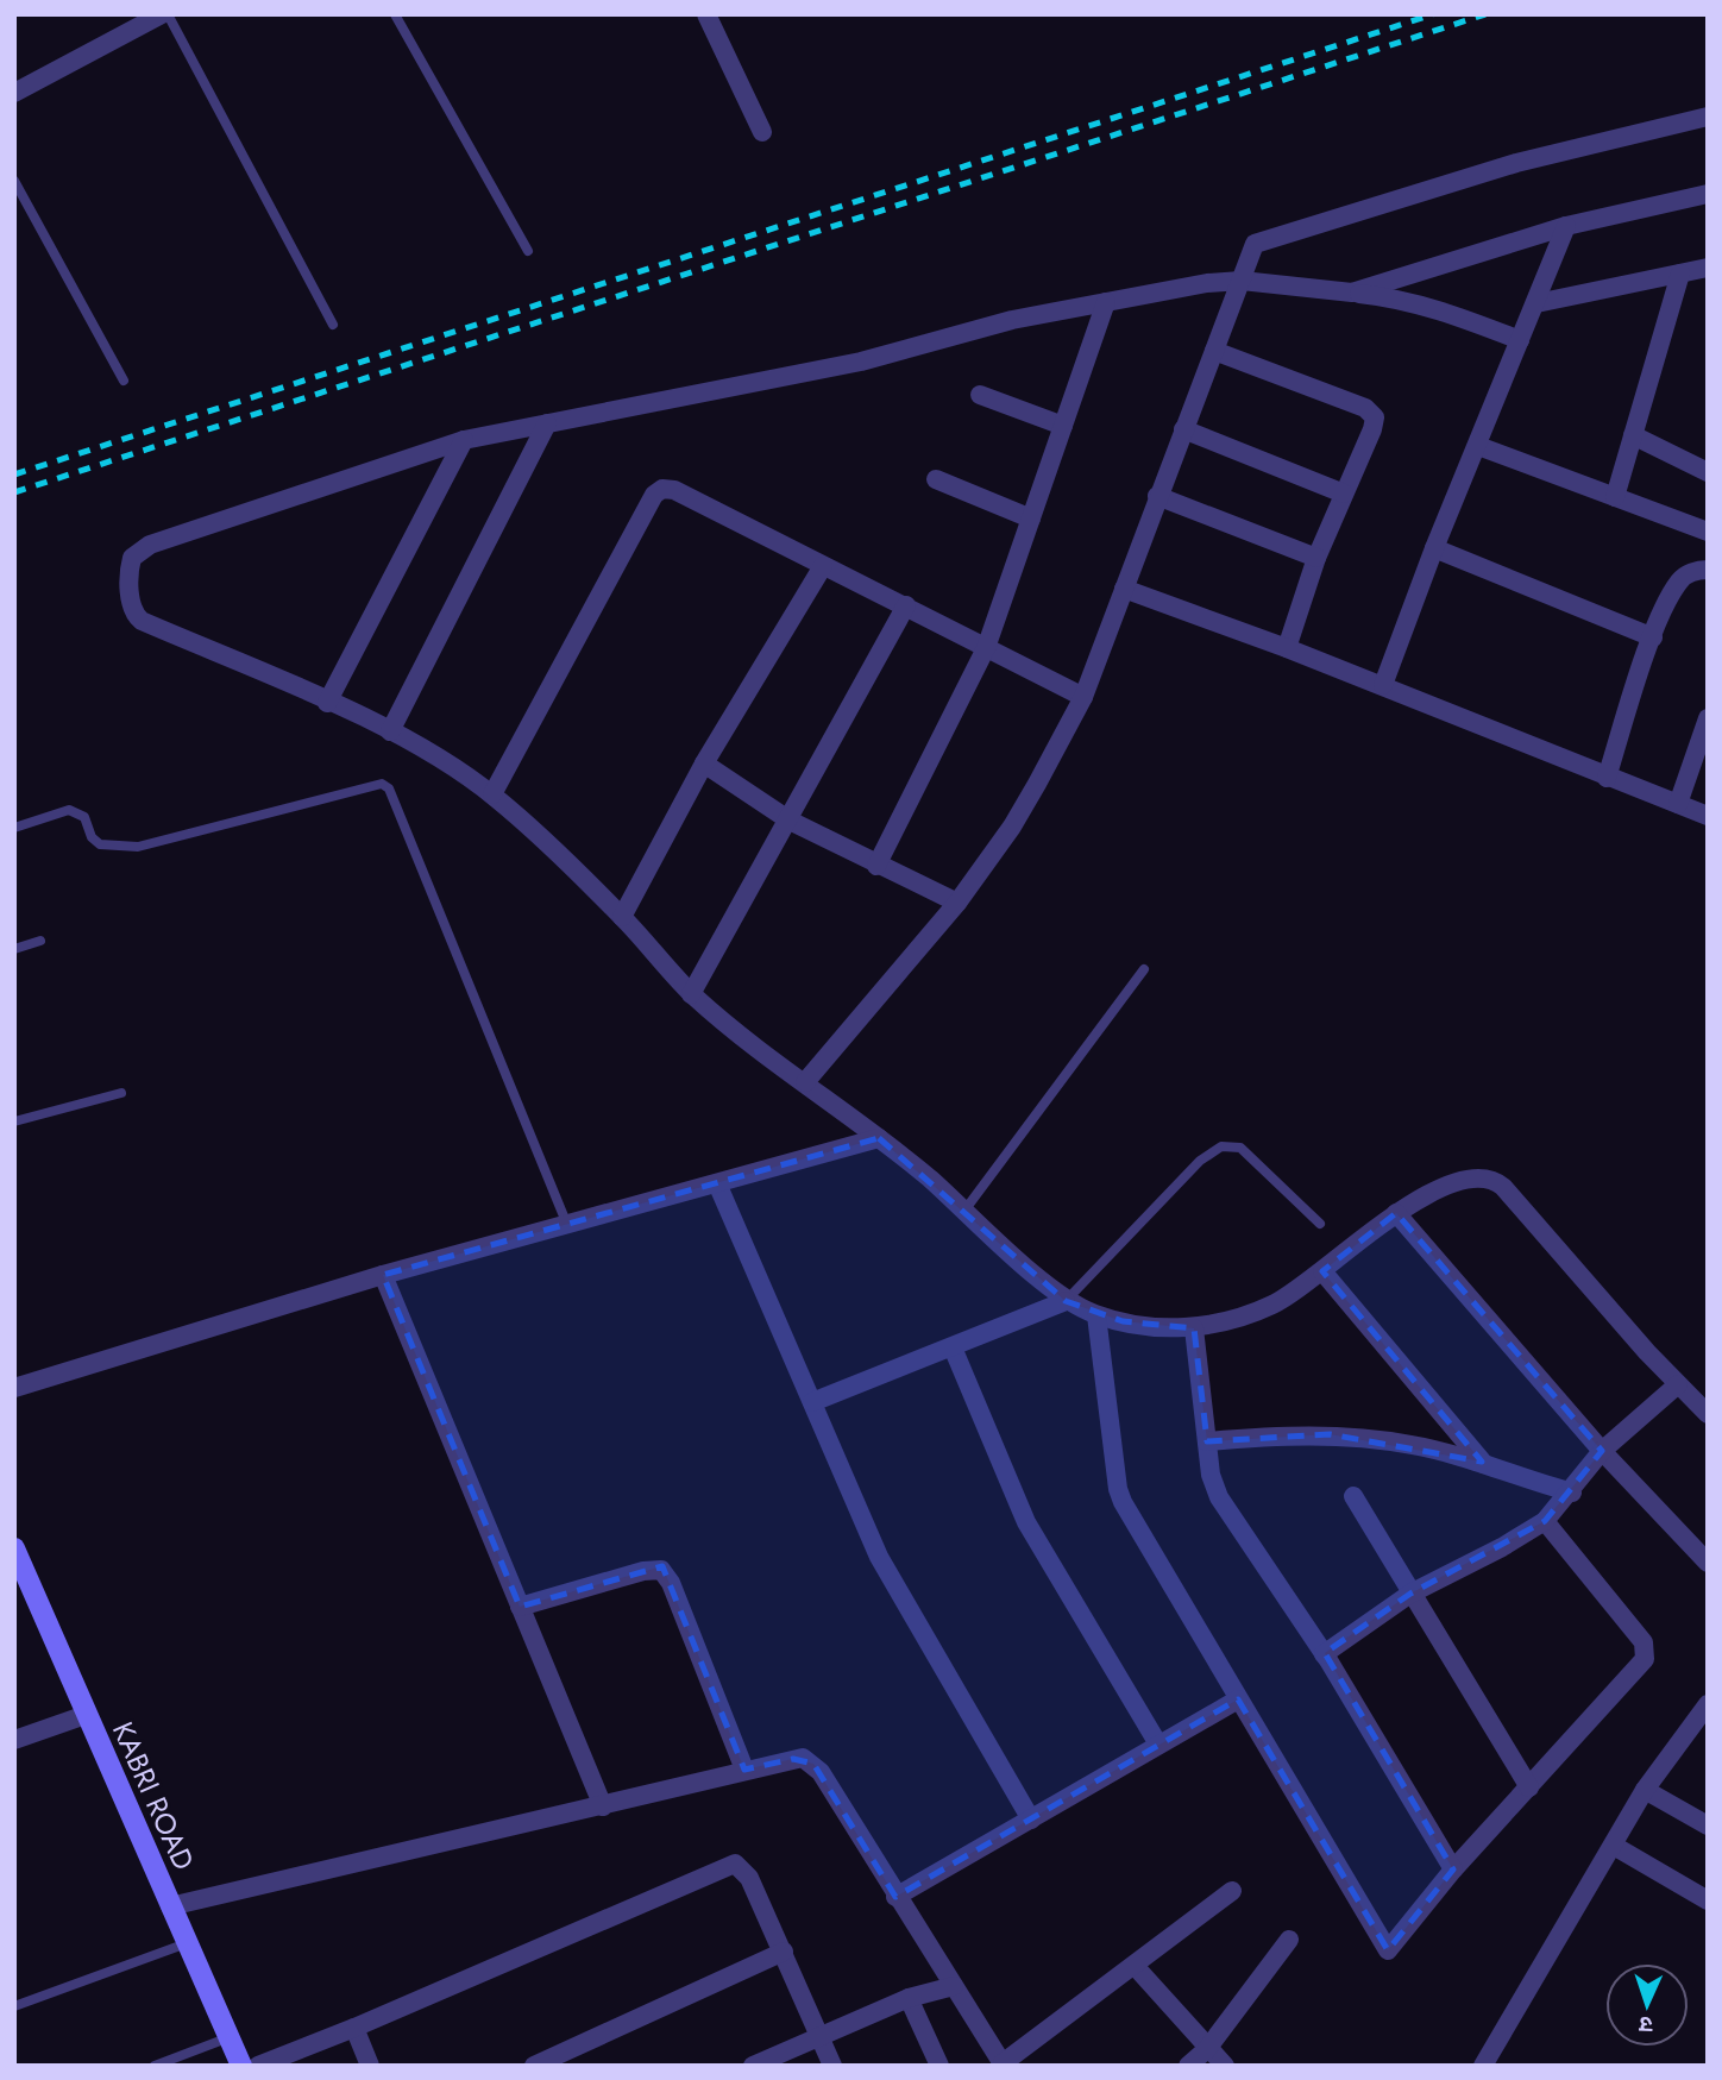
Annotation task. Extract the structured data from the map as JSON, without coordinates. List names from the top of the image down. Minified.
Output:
{"streets":{"street":["KABRI ROAD"]},"north":"bottom"}
